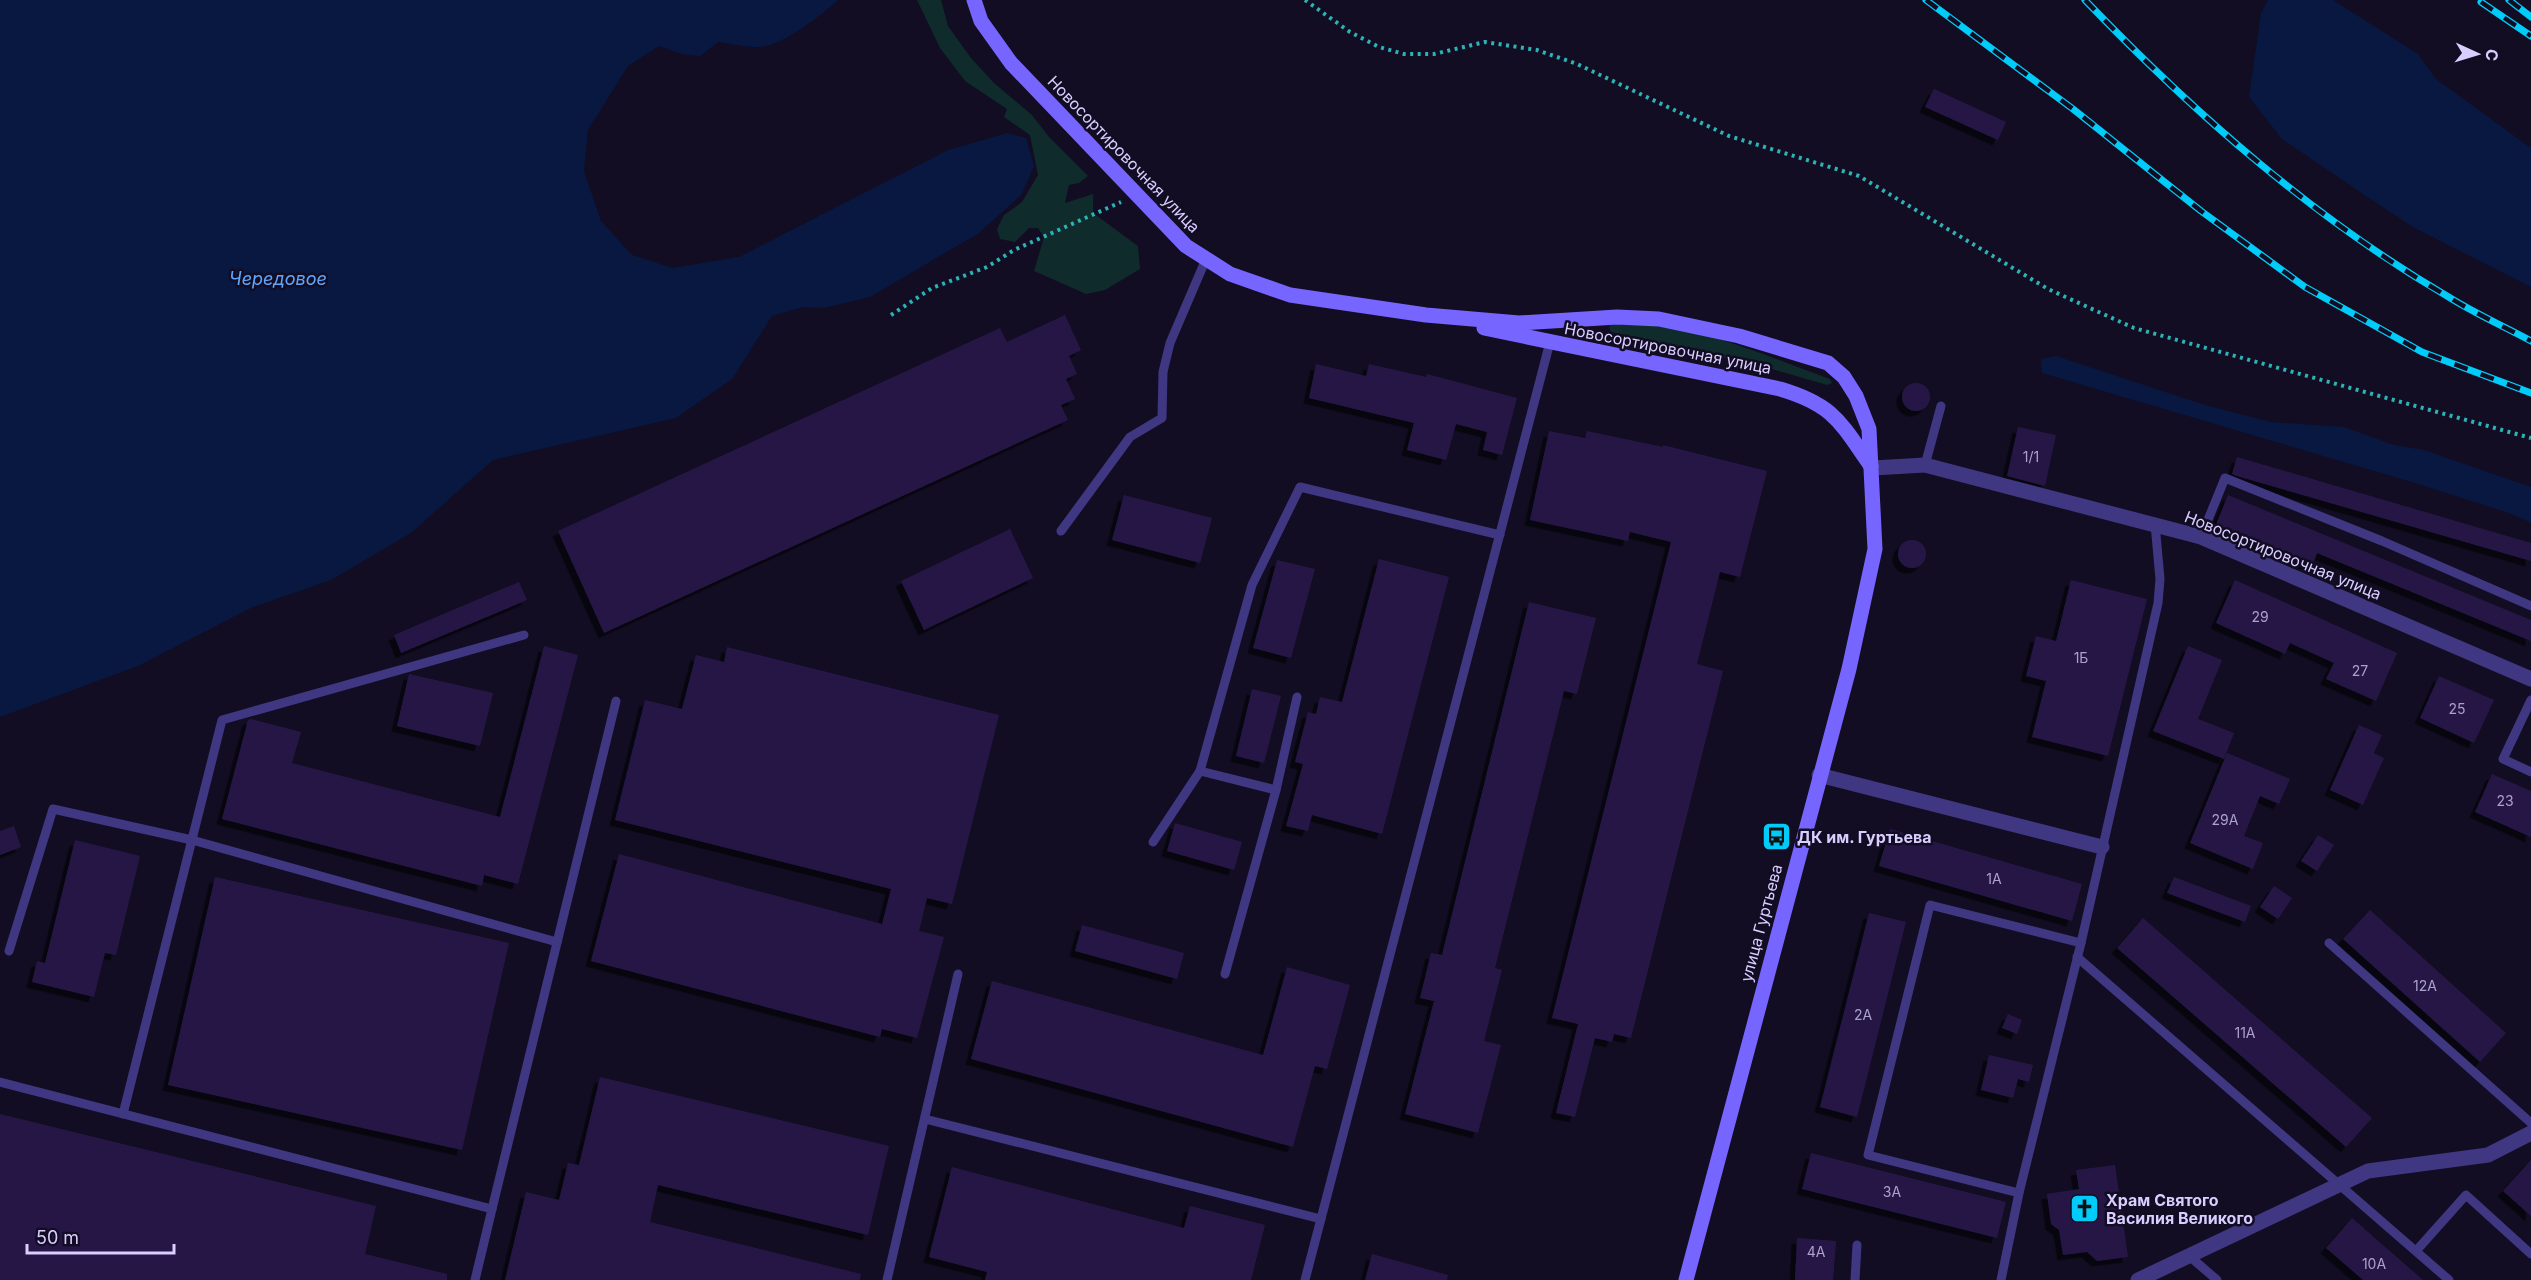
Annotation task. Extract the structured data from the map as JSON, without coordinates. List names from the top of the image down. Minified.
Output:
{"streets":{"main road":["Новосортировочная улица","улица Гуртьева"]},"crossings":[["Новосортировочная улица","улица Гуртьева"]],"water":["Чередовое"],"places":{"bus stop":["ДК им. Гуртьева"],"church":["Храм Святого Василия Великого"]},"house_numbers":["1/1","29","1Б","27","25","23","29А","1А","12А","2А","11А","3А","4А","10А"],"scale_bar":"50 m","north":"right"}
